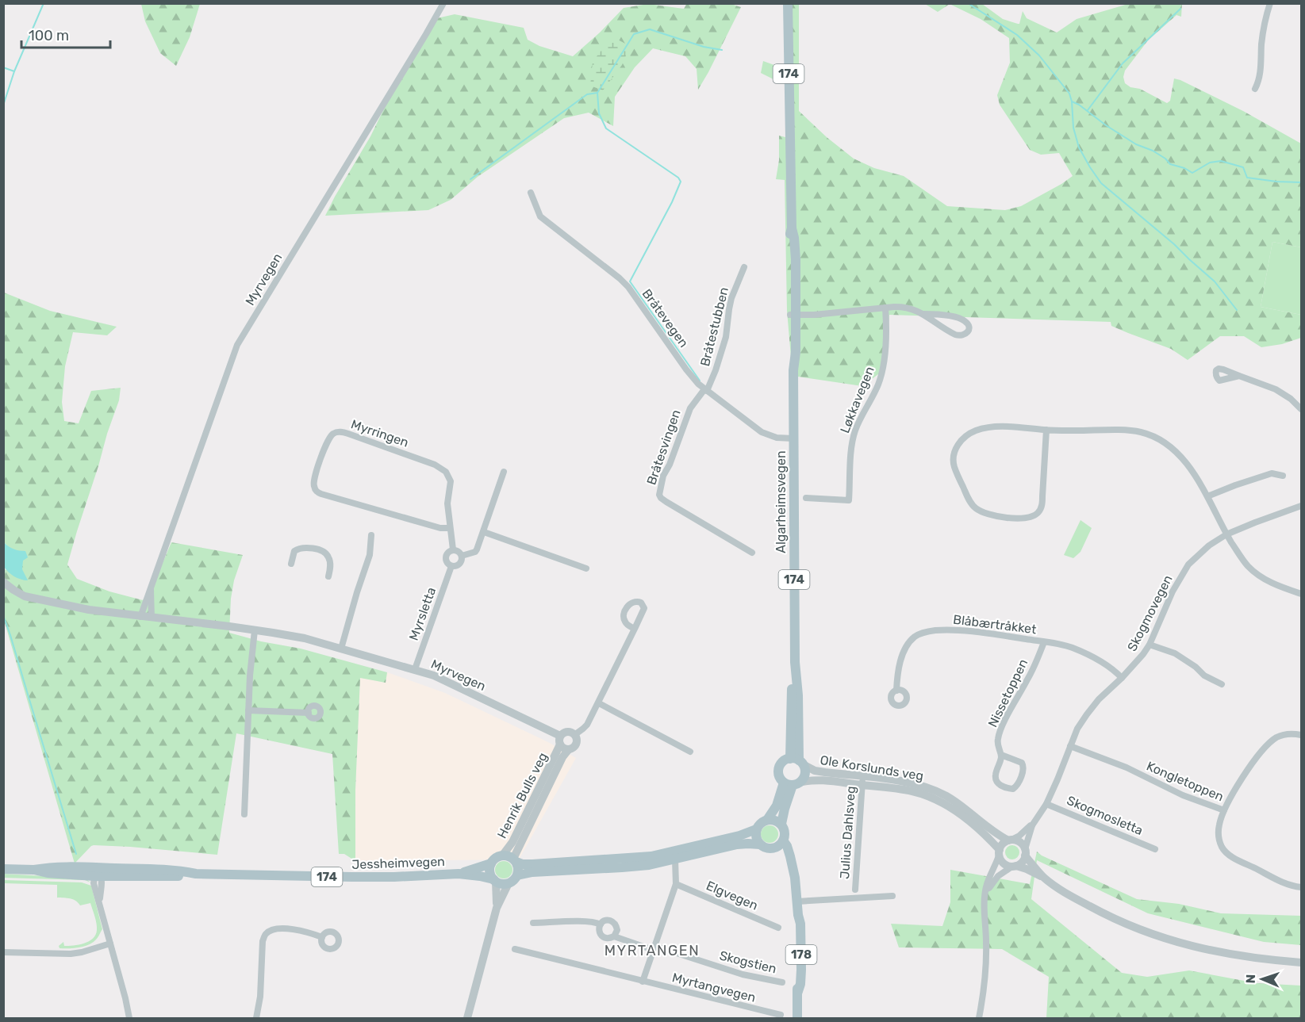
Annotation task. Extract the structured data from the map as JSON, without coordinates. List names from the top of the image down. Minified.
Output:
{"streets":{"main road":["174","Algarheimsvegen","Jessheimvegen","178"],"street":["Myrvegen","Bråtevegen","Bråtestubben","Løkkavegen","Myrringen","Bråtesvingen","Skogmovegen","Myrsletta","Blåbærtråkket","Nissetoppen","Ole Korslunds veg","Kongletoppen","Henrik Bulls veg","Skogmosletta","Julius Dahlsveg","Elgvegen","Skogstien","Myrtangvegen"]},"crossings":[["174","Algarheimsvegen"],["174","Ole Korslunds veg"],["174","Henrik Bulls veg"],["174","Jessheimvegen"],["174","178"],["Myrvegen","Myrsletta"],["Myrvegen","Henrik Bulls veg"],["Bråtevegen","Bråtestubben"],["Bråtevegen","Bråtesvingen"],["Bråtevegen","Algarheimsvegen"],["Bråtestubben","Bråtesvingen"],["Myrringen","Myrsletta"],["Algarheimsvegen","Ole Korslunds veg"],["Skogmovegen","Blåbærtråkket"],["Skogmovegen","Ole Korslunds veg"],["Skogmovegen","Kongletoppen"],["Skogmovegen","Skogmosletta"],["Blåbærtråkket","Nissetoppen"],["Ole Korslunds veg","Julius Dahlsveg"],["Henrik Bulls veg","Jessheimvegen"]],"districts":["MYRTANGEN"],"scale_bar":"100 m","north":"left"}
